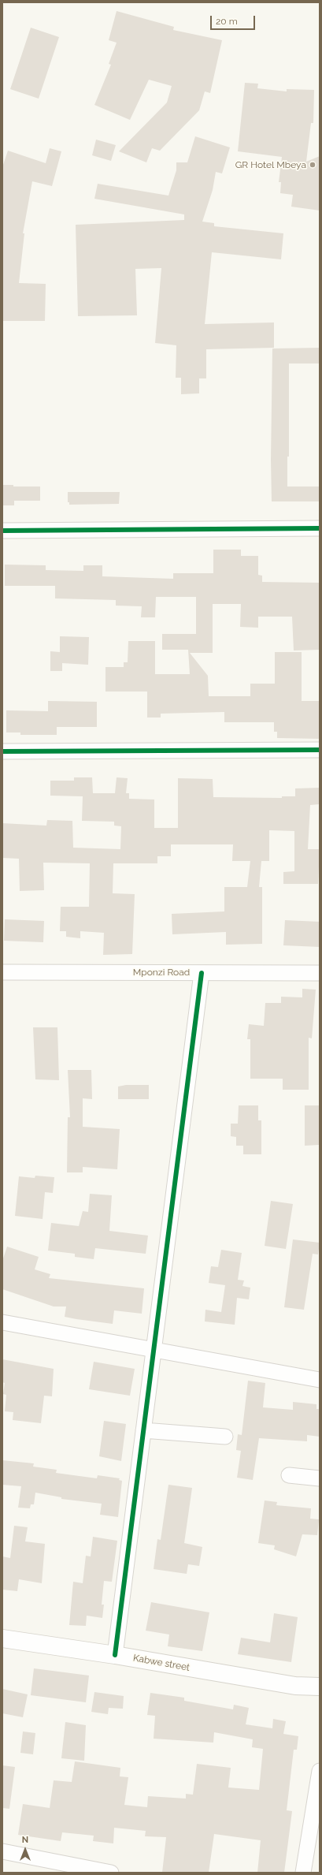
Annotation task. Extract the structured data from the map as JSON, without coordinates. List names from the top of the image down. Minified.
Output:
{"streets":{"main road":["Kabwe street"],"street":["Mponzi Road"]},"places":["GR Hotel Mbeya"],"scale_bar":"20 m","north":"top"}
